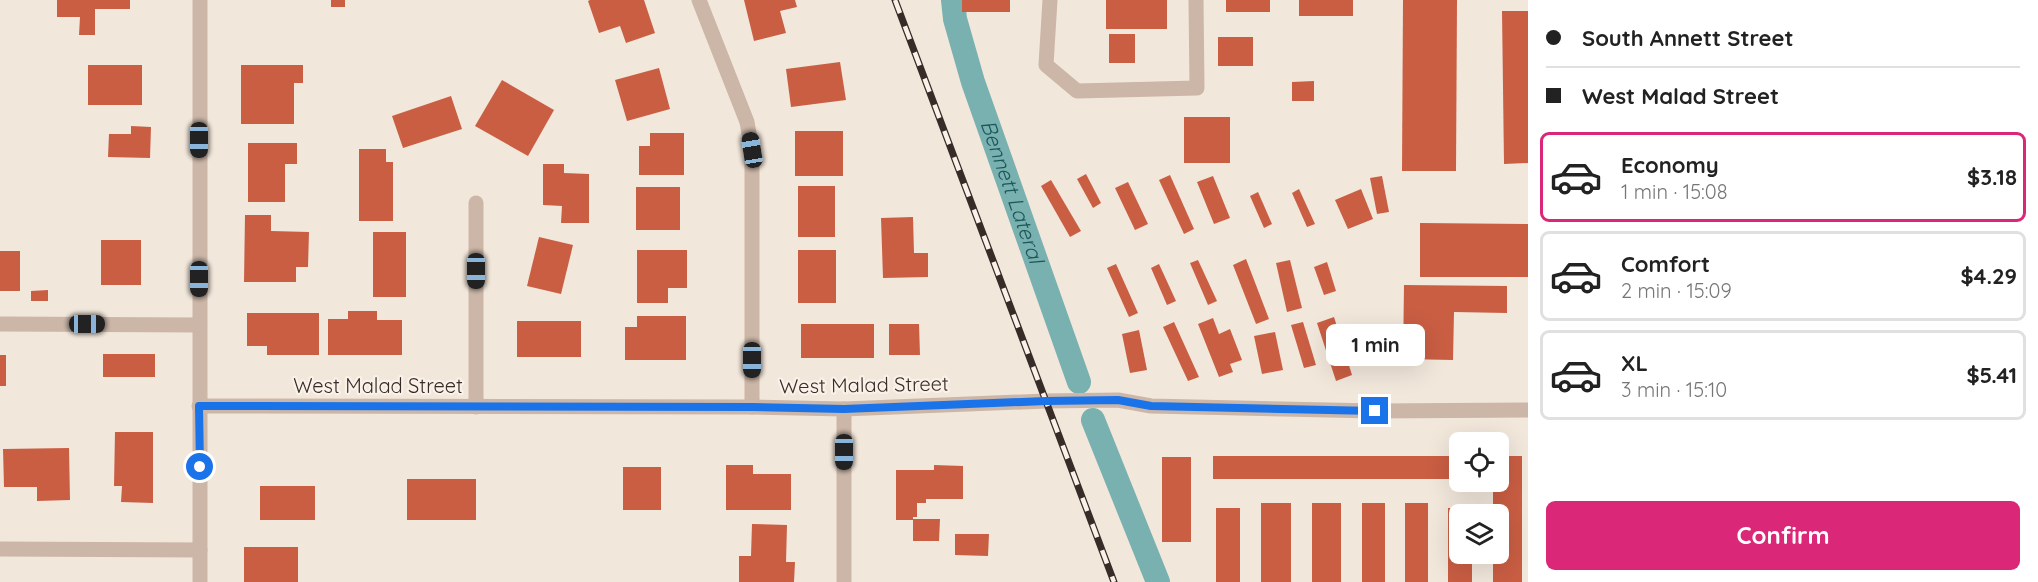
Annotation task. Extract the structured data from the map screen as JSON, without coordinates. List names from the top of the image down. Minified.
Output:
{"streets":{"street":["West Malad Street"]},"water":["Bennett Lateral"],"page":{"banner":["South Annett Street","West Malad Street"],"list":[{"name":"Economy","note":"1 min · 15:08","value":"$3.18"},{"name":"Comfort","note":"2 min · 15:09","value":"$4.29"},{"name":"XL","note":"3 min · 15:10","value":"$5.41"}],"bubble":"1 min","buttons":"Confirm"}}
